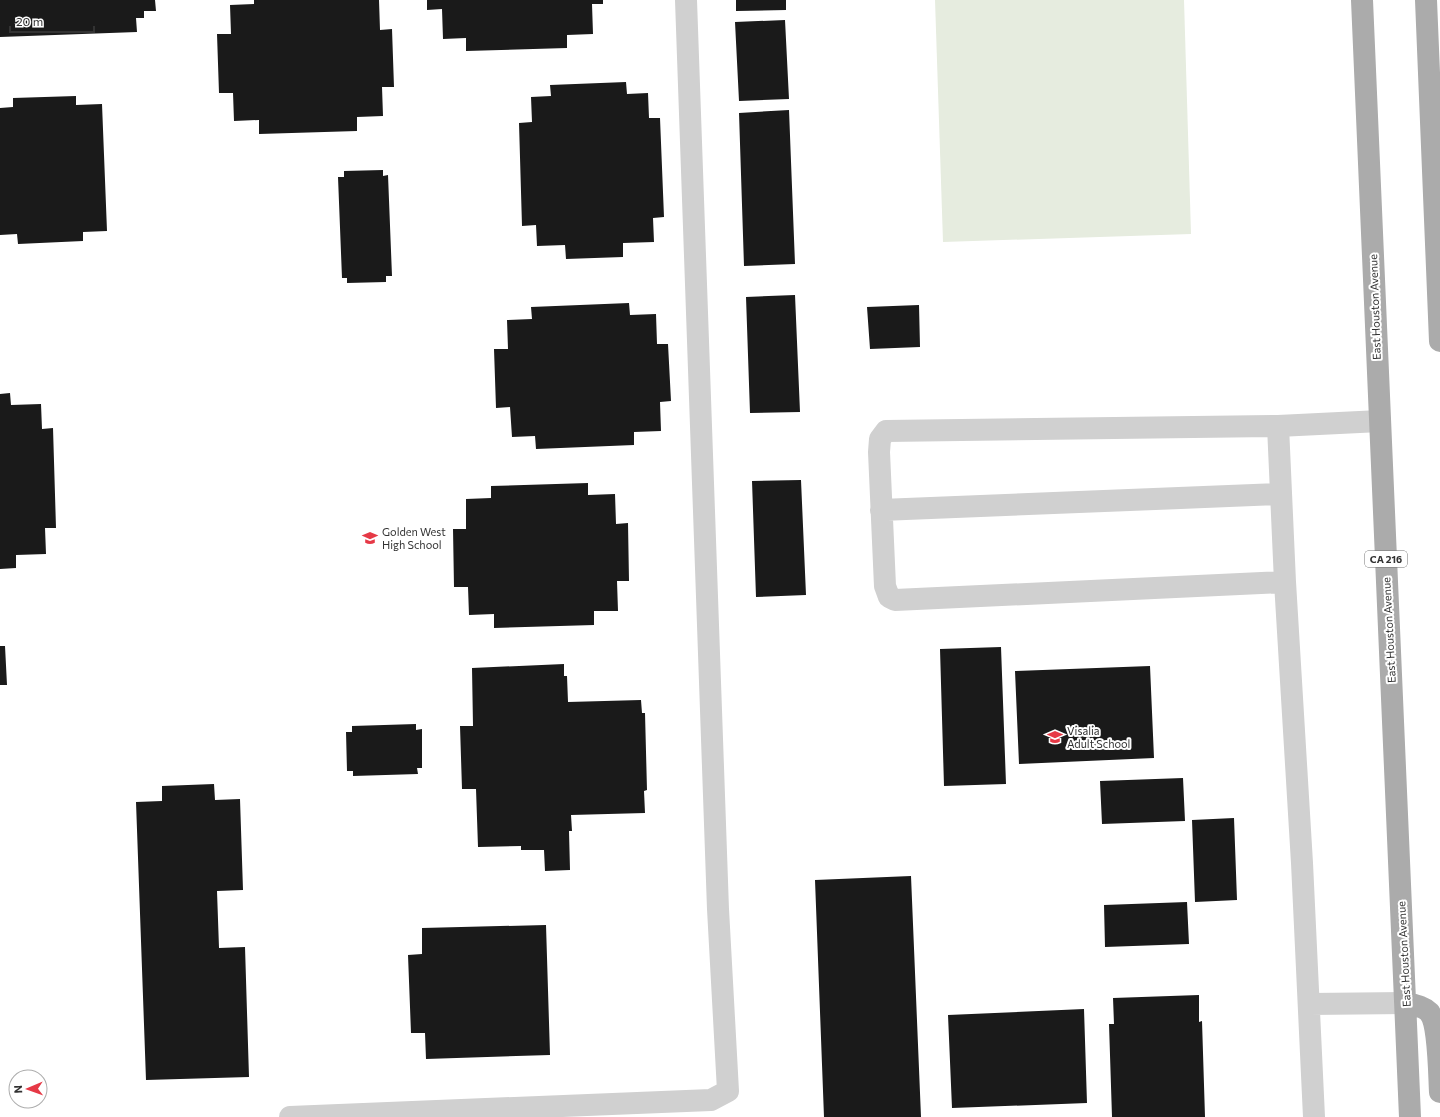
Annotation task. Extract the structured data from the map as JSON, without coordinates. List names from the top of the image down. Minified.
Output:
{"streets":{"main road":["East Houston Avenue","CA 216"]},"places":{"school or university":["Golden West High School","Visalia Adult School"]},"scale_bar":"20 m","north":"left"}
